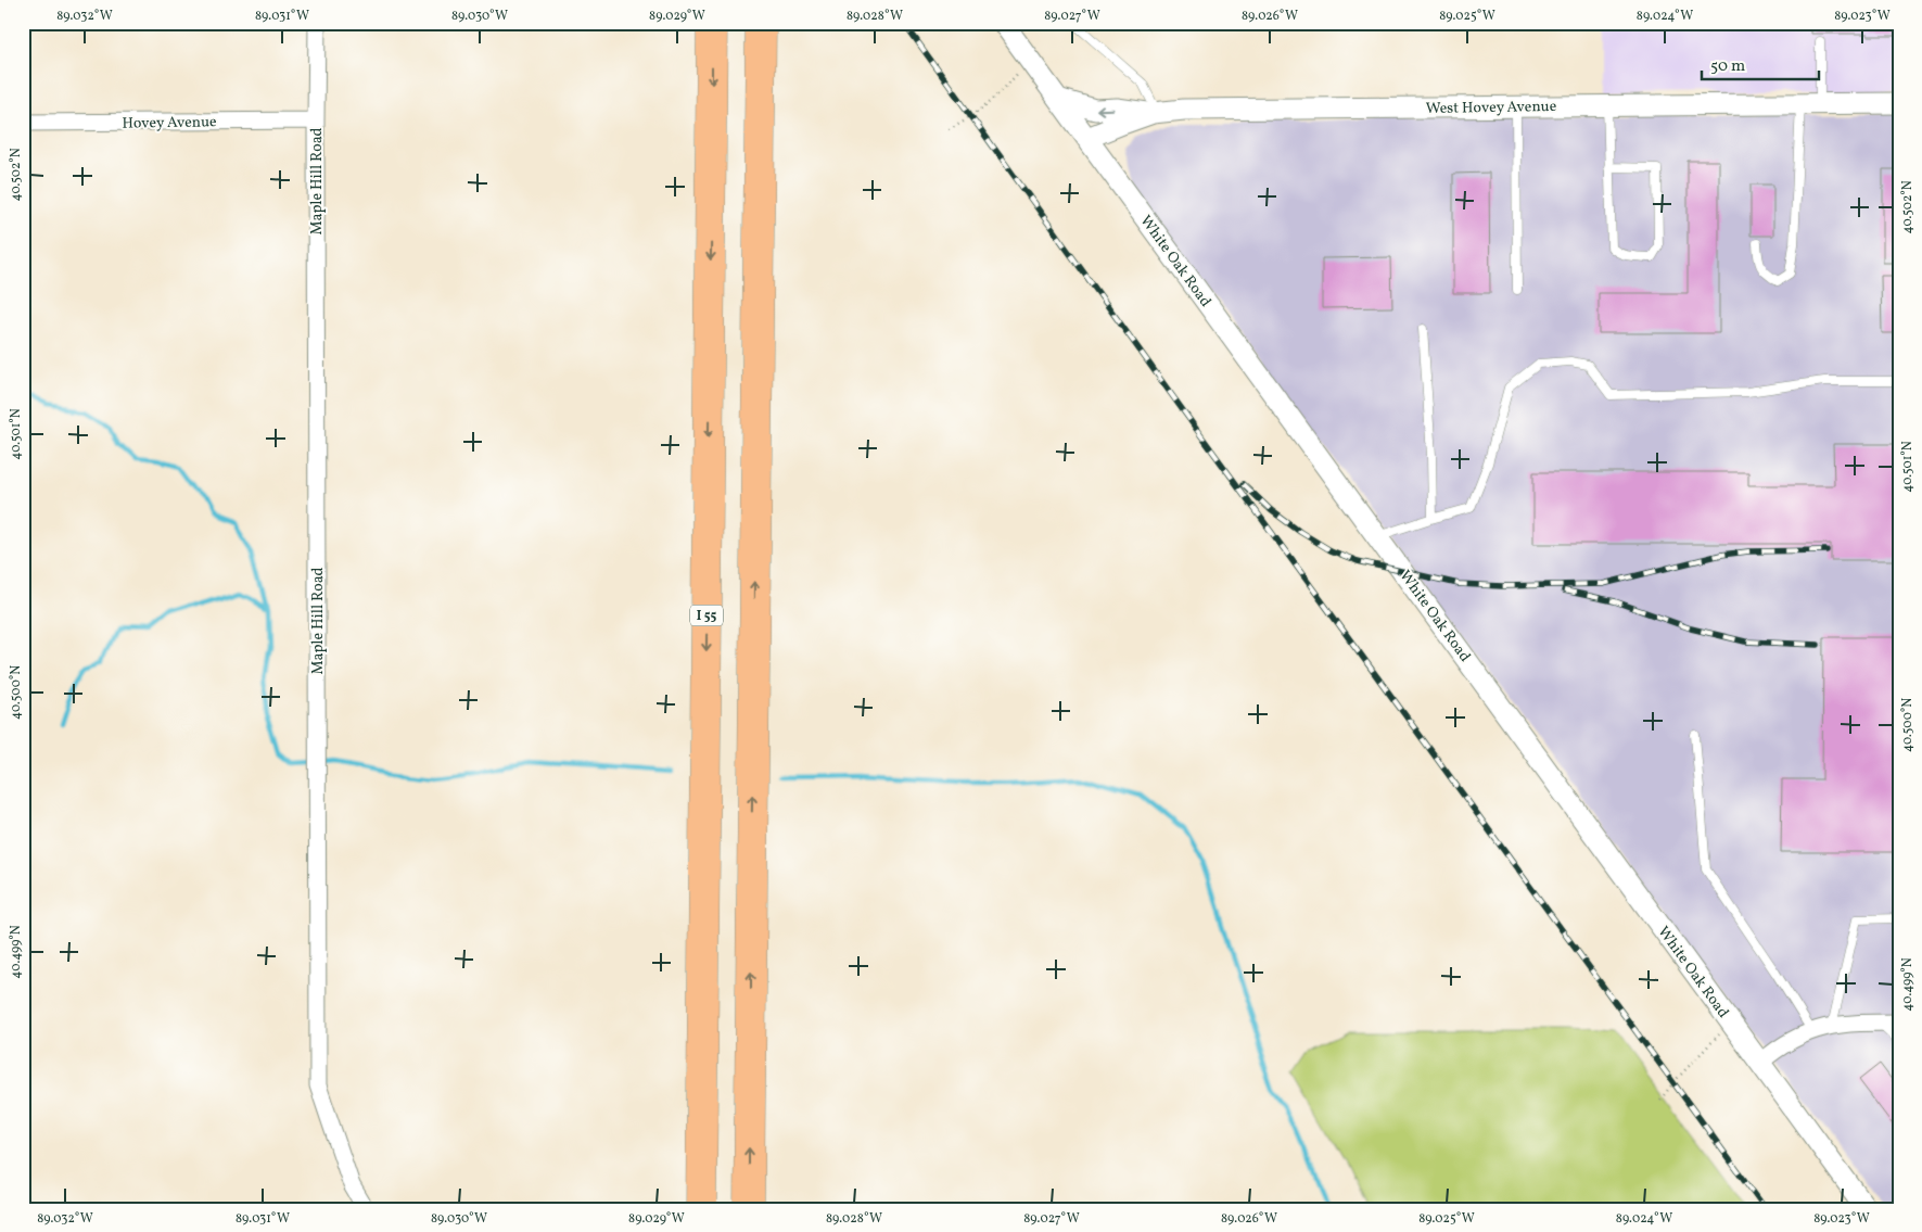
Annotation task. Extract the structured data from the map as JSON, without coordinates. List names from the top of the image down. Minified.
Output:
{"streets":{"highway":["I 55"],"street":["West Hovey Avenue","Hovey Avenue","Maple Hill Road","White Oak Road"]},"crossings":[["West Hovey Avenue","White Oak Road"],["Hovey Avenue","Maple Hill Road"]],"scale_bar":"50 m","coordinates":["89.032°W","89.031°W","89.030°W","89.029°W","89.028°W","89.027°W","89.026°W","89.025°W","89.024°W","89.023°W","40.502°N","40.501°N","40.500°N","40.499°N"]}
